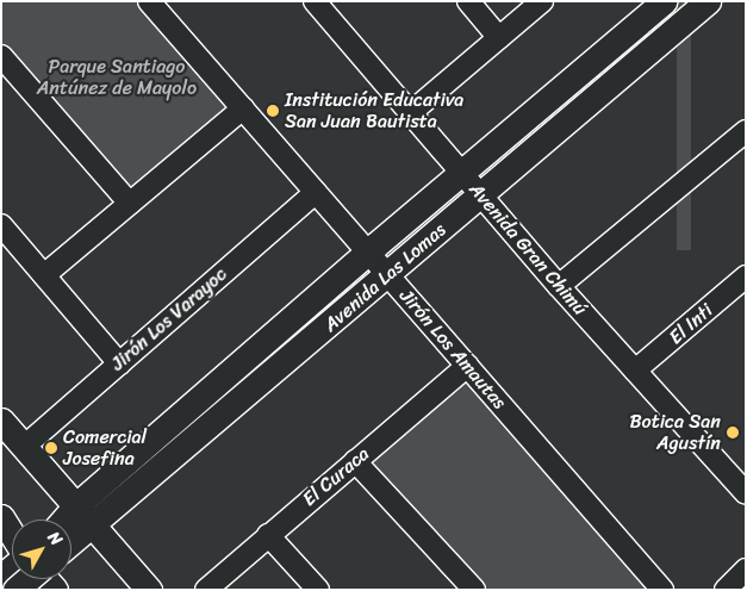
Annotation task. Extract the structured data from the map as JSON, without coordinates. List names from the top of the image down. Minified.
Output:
{"streets":{"main road":["Avenida Las Lomas"],"street":["Avenida Gran Chimú","Jirón Los Varayoc","El Inti","Jirón Los Amautas","El Curaca"]},"crossings":[["Avenida Gran Chimú","Avenida Las Lomas"],["Avenida Gran Chimú","El Inti"],["Avenida Las Lomas","Jirón Los Amautas"],["Jirón Los Varayoc","Jirón Los Amautas"],["Jirón Los Amautas","El Curaca"]],"parks":["Parque Santiago Antúnez de Mayolo"],"places":["Institución Educativa San Juan Bautista","Botica San Agustín","Comercial Josefina"],"north":"top right"}
